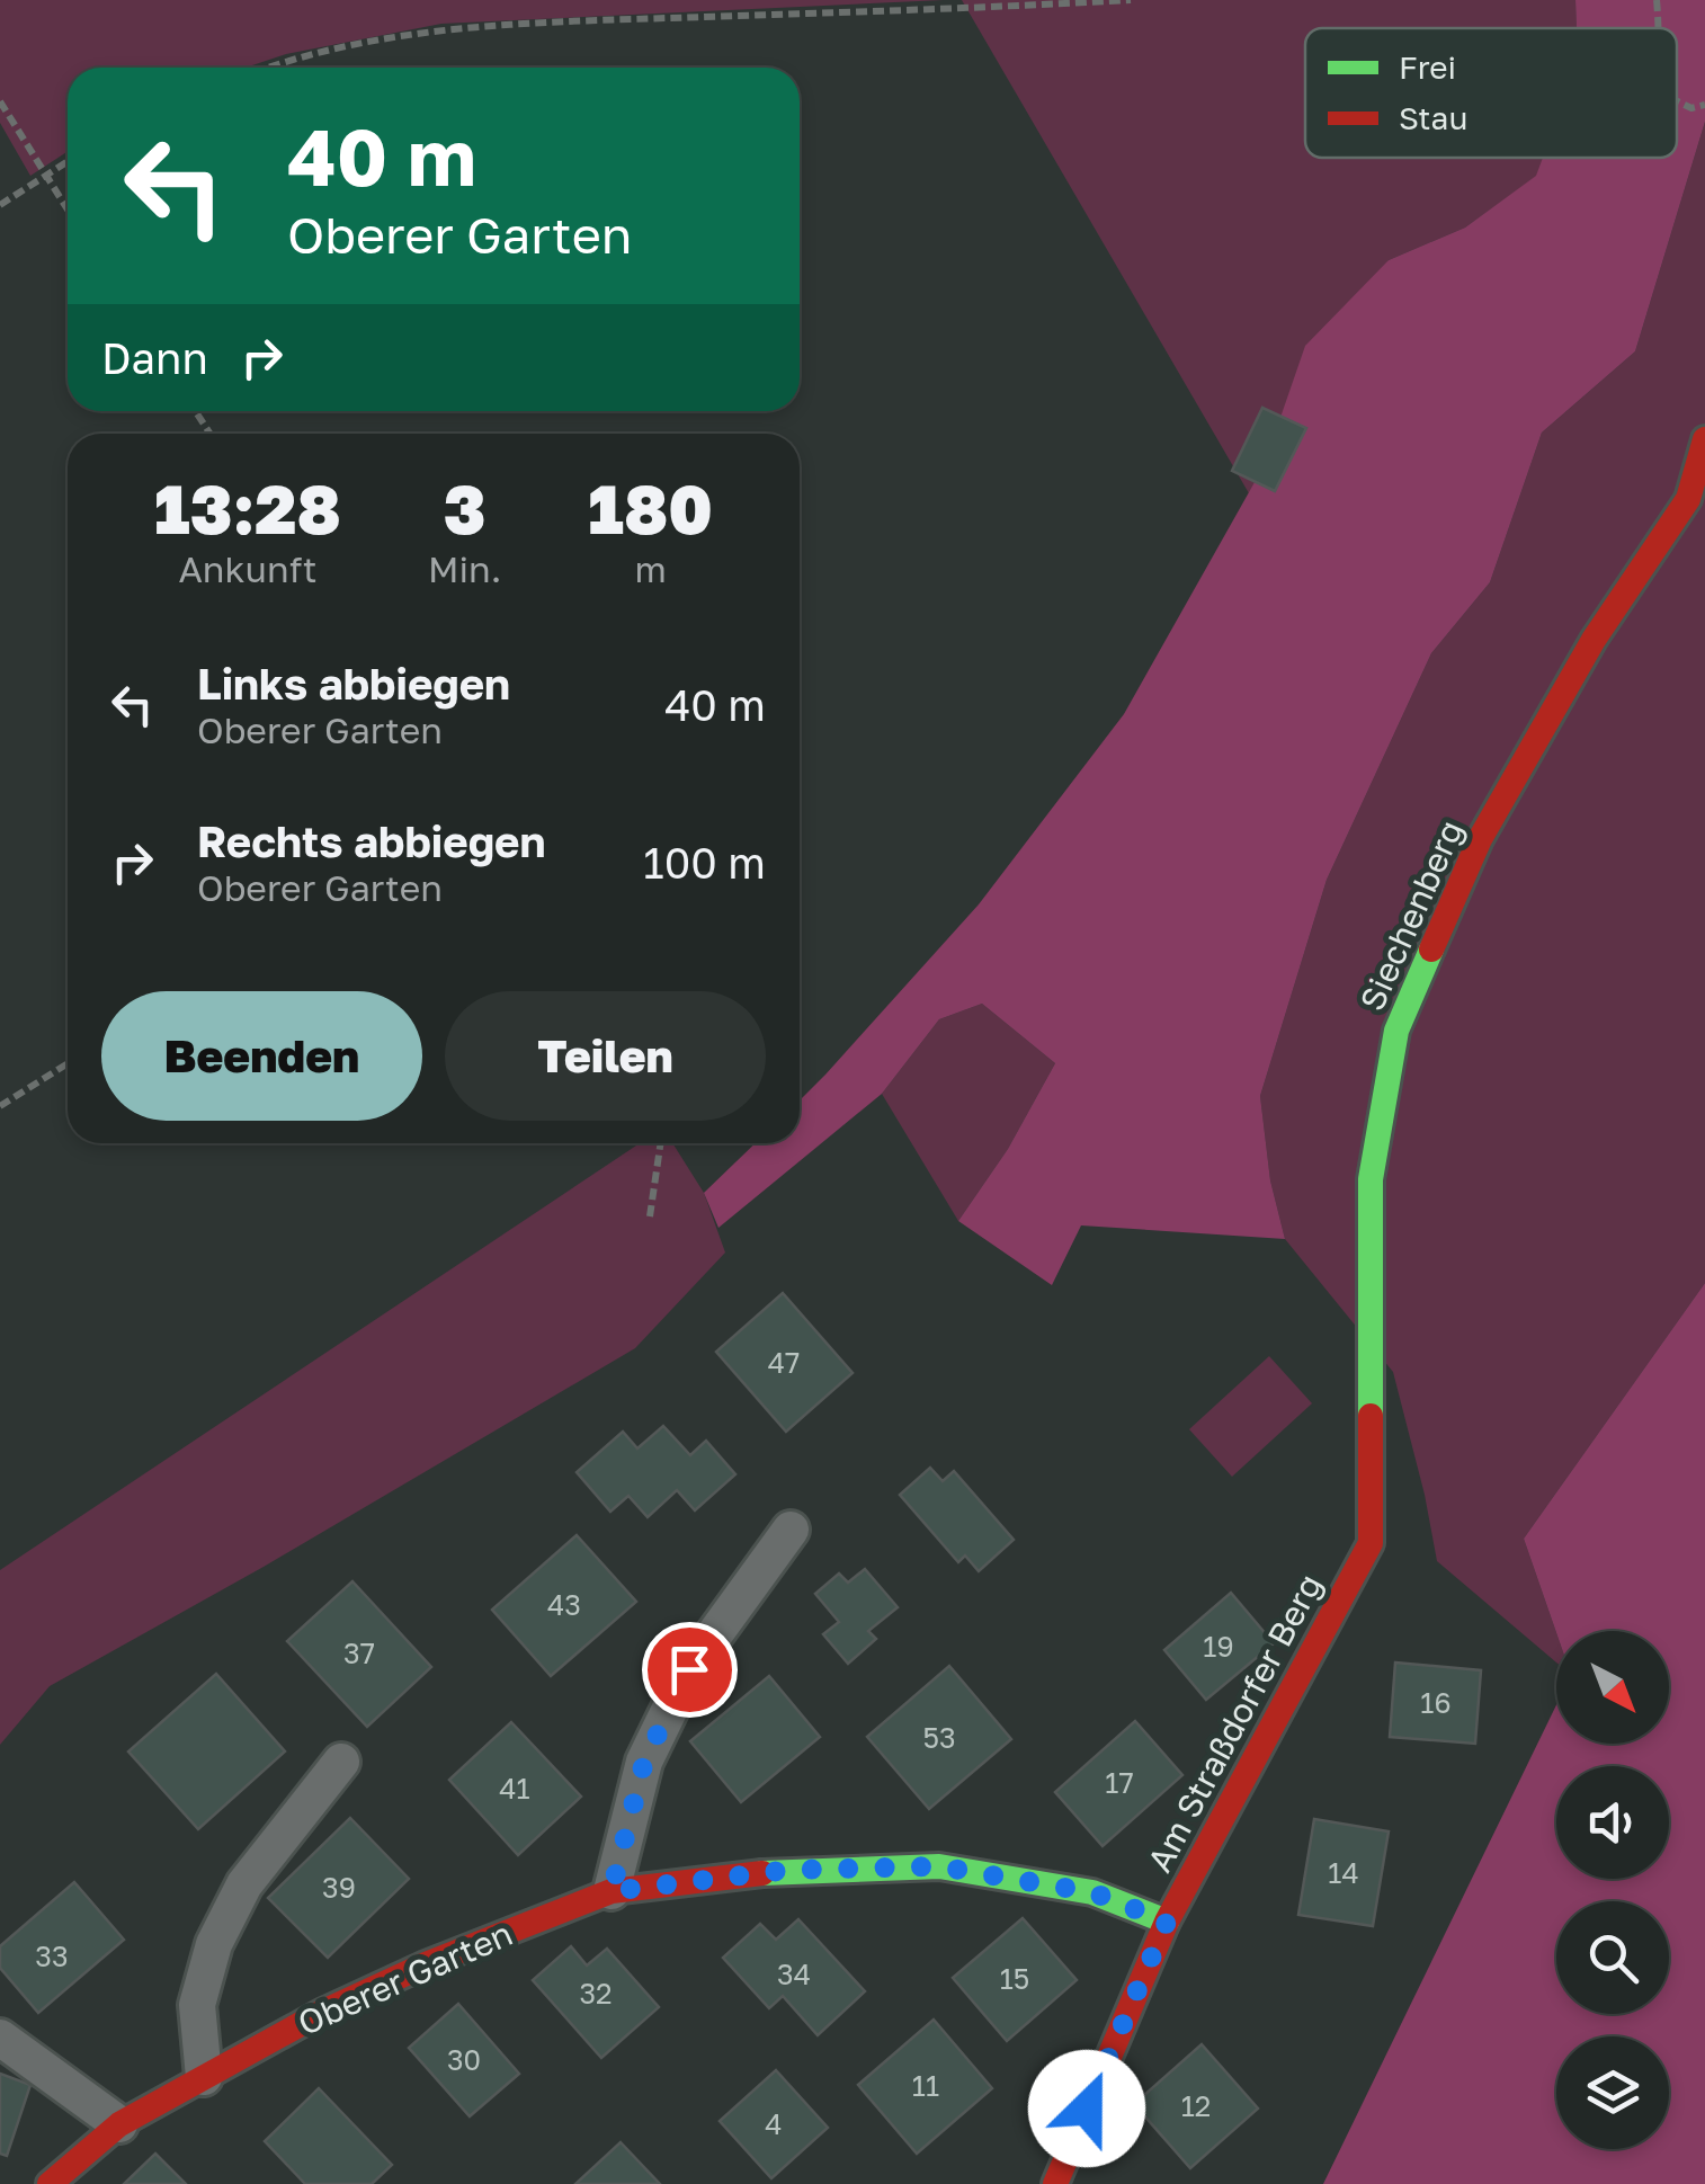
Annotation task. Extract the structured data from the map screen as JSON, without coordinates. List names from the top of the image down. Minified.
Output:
{"streets":{"street":["Siechenberg","Am Straßdorfer Berg","Oberer Garten"]},"crossings":[["Siechenberg","Am Straßdorfer Berg"],["Am Straßdorfer Berg","Oberer Garten"]],"house_numbers":["47","43","19","37","16","53","17","41","14","39","33","34","15","32","30","11","12","4"],"legend":["Frei","Stau"],"north":"bottom right","page":{"turn":["40 m","Oberer Garten"],"then":"Dann","eta":["13:28","Ankunft","3","Min.","180","m"],"list":[{"name":"Links abbiegen","note":"Oberer Garten","value":"40 m"},{"name":"Rechts abbiegen","note":"Oberer Garten","value":"100 m"}],"buttons":["Beenden","Teilen"]}}
